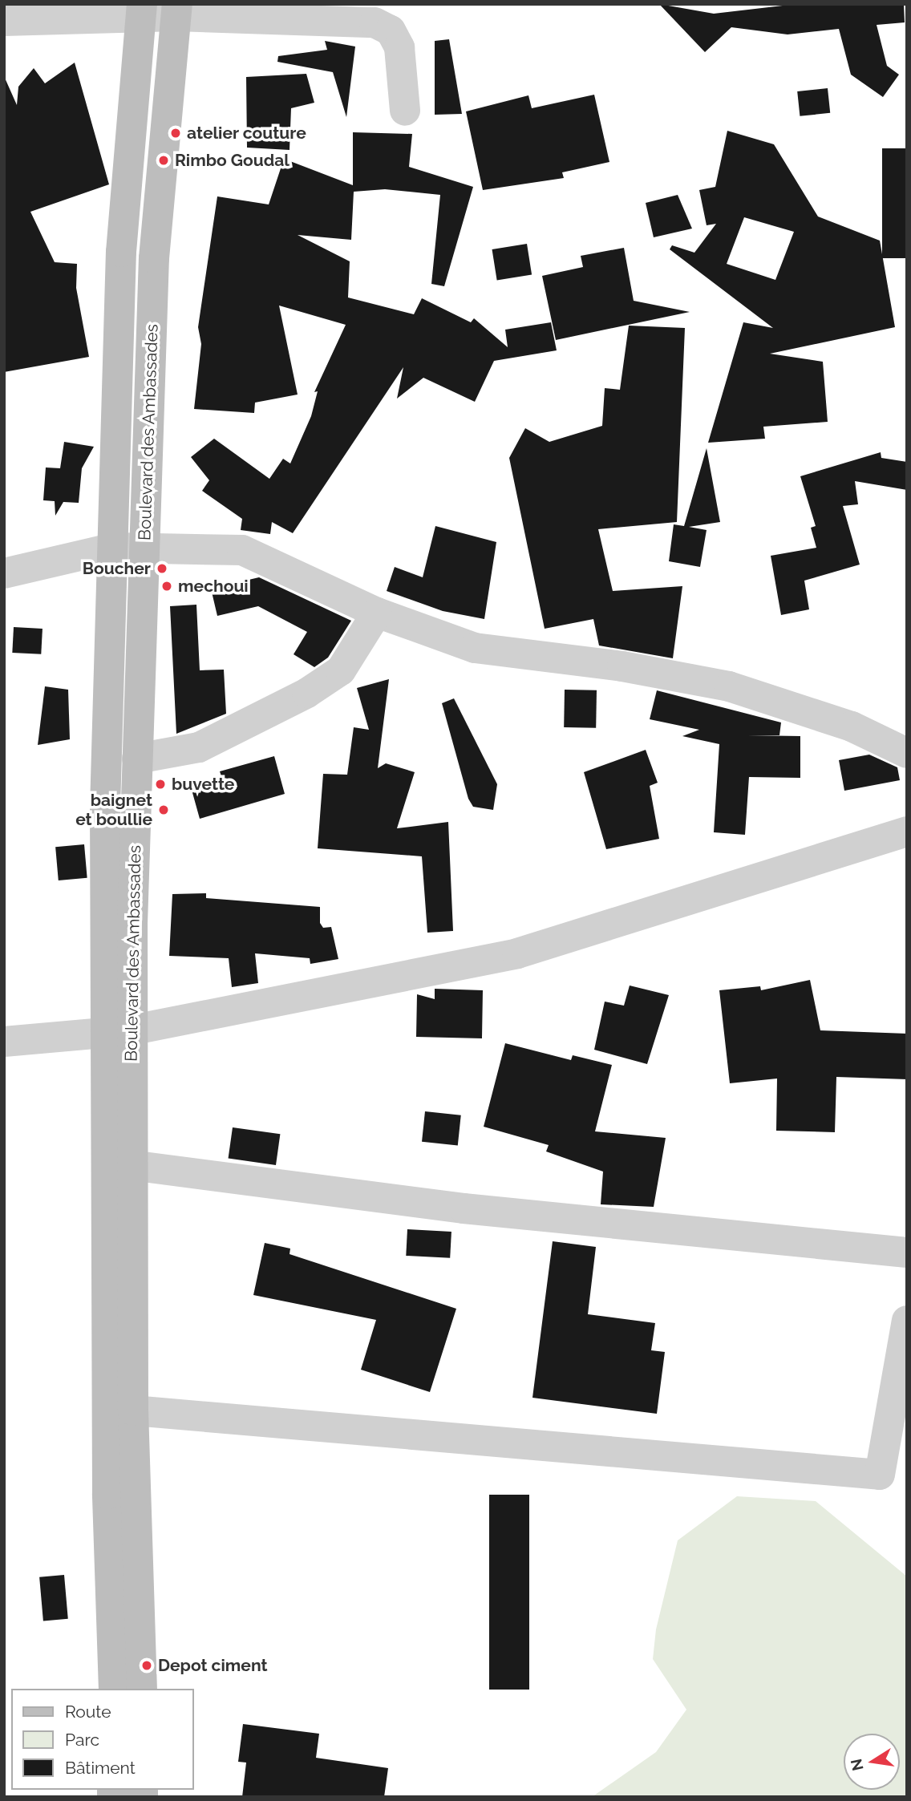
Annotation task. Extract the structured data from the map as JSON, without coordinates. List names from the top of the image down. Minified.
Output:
{"streets":{"main road":["Boulevard des Ambassades"]},"places":["atelier couture","Rimbo Goudal","Boucher","mechoui","buvette","baignet et boullie","Depot ciment"],"legend":["Route","Parc","Bâtiment"],"north":"left"}
